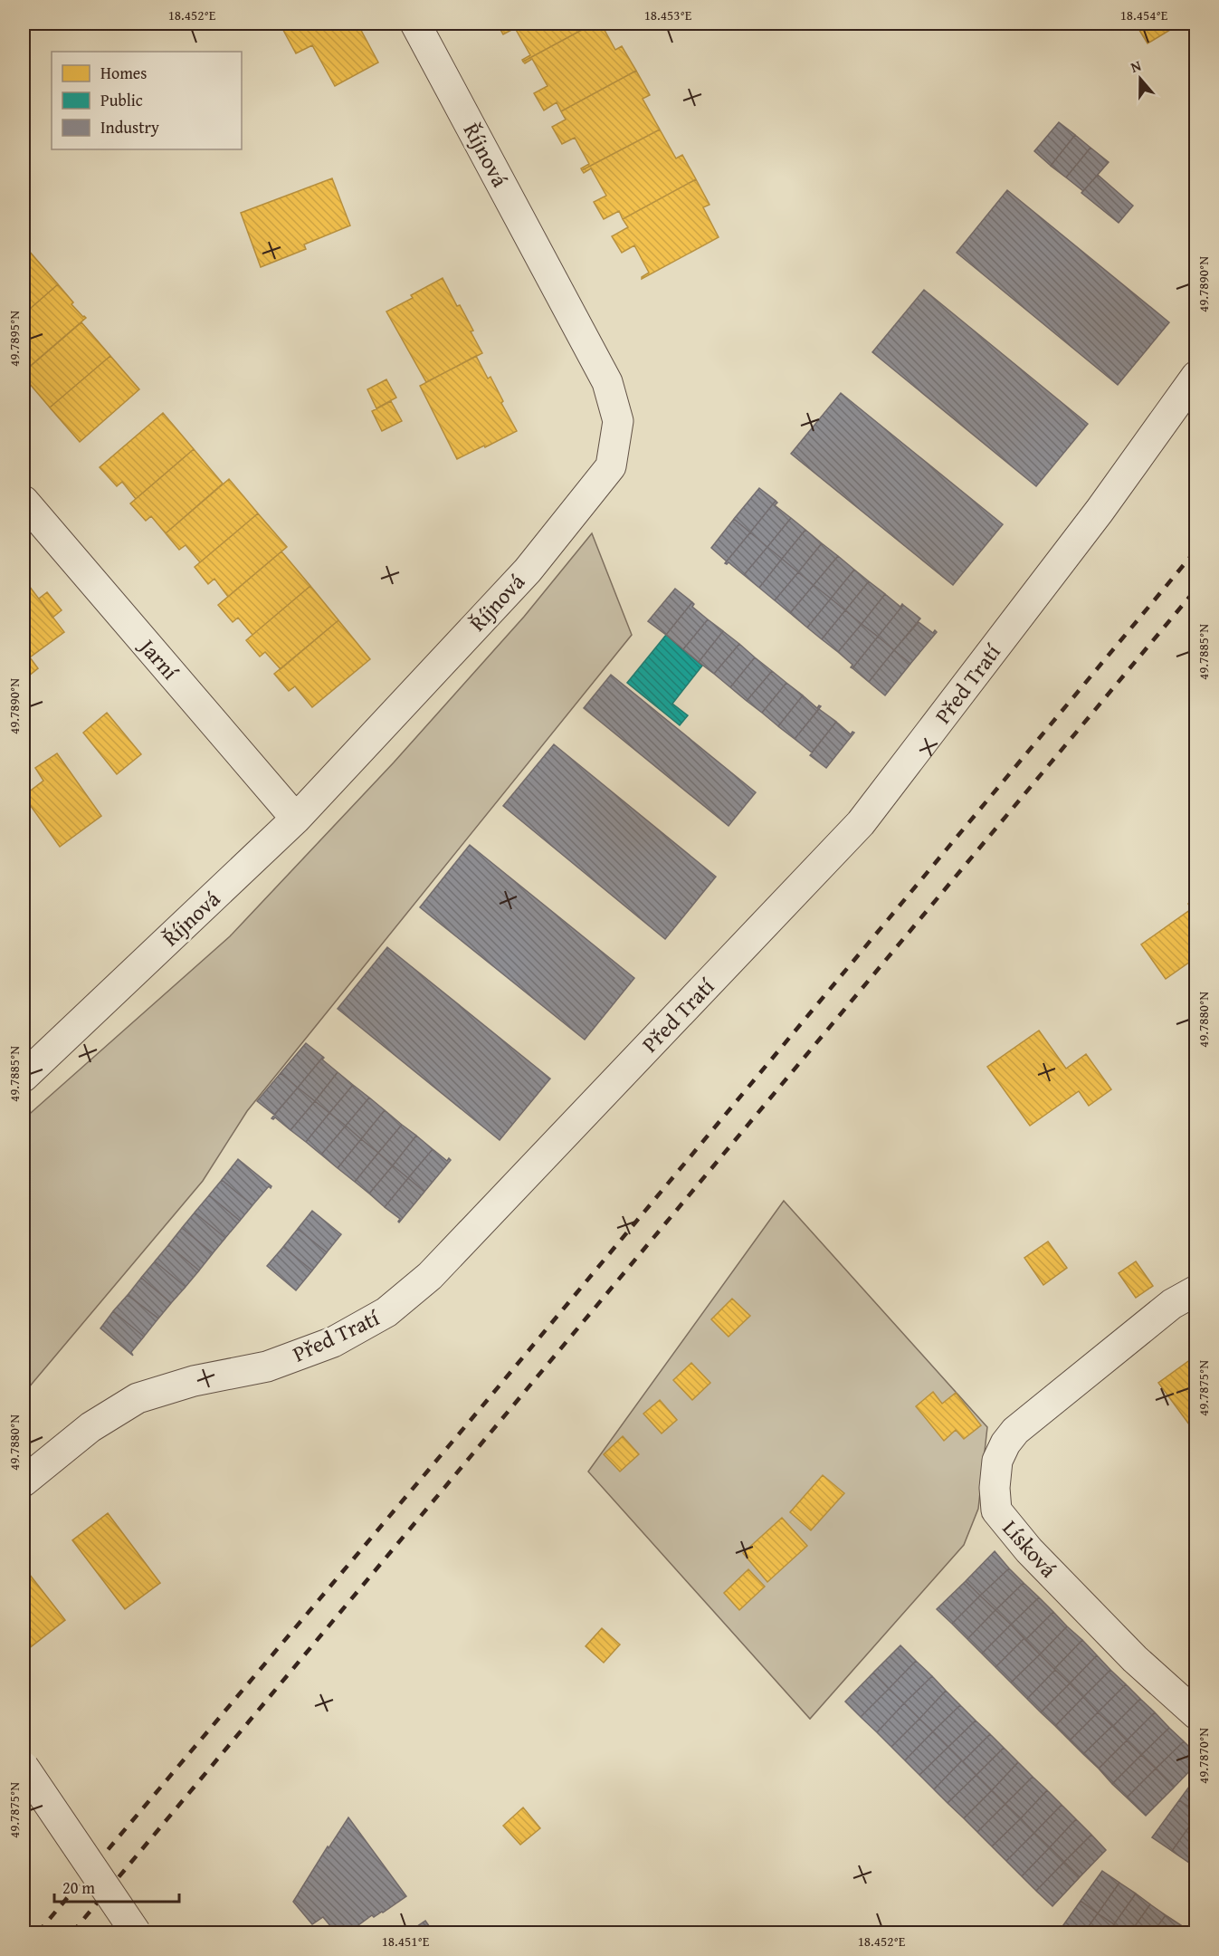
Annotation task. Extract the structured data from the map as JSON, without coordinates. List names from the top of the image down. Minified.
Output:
{"streets":{"street":["Říjnová","Jarní","Před Tratí","Lísková"]},"crossings":[["Říjnová","Jarní"]],"legend":["Homes","Public","Industry"],"scale_bar":"20 m","north":"top","coordinates":["18.452°E","18.453°E","18.454°E","49.7890°N","49.7895°N","49.7885°N","49.7880°N","49.7875°N","49.7870°N","18.451°E"]}
